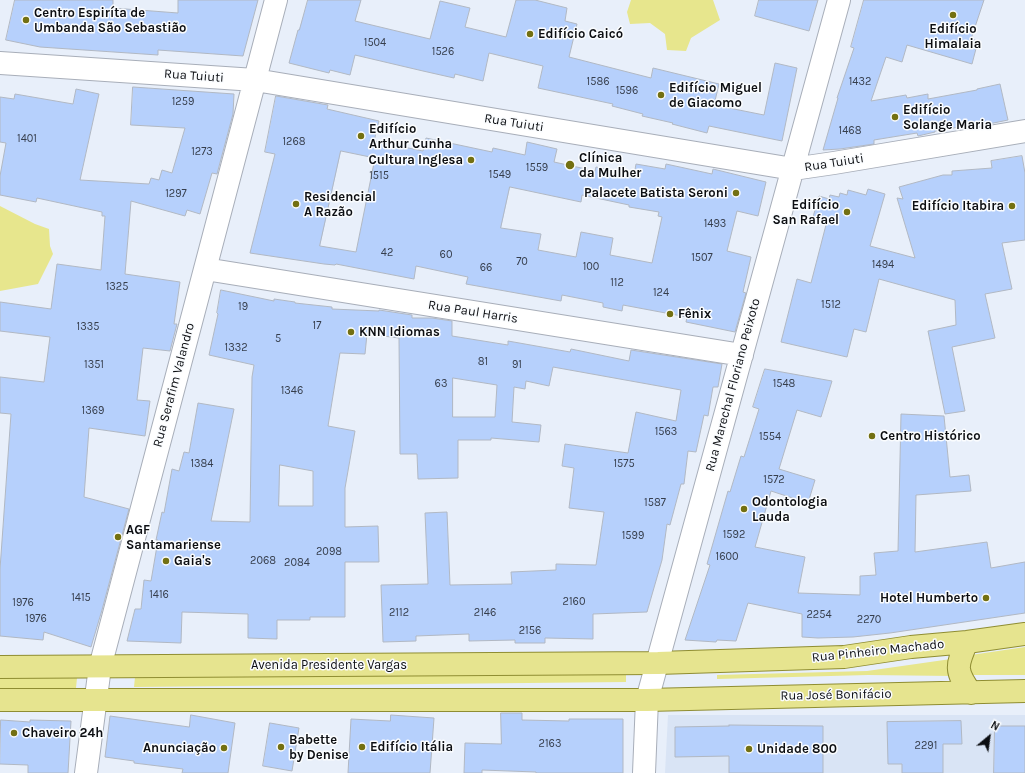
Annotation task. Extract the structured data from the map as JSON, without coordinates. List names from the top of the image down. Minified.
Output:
{"streets":{"main road":["Rua Pinheiro Machado","Avenida Presidente Vargas","Rua José Bonifácio"],"street":["Rua Tuiuti","Rua Paul Harris","Rua Serafim Valandro","Rua Marechal Floriano Peixoto"]},"crossings":[["Rua Tuiuti","Rua Serafim Valandro"],["Rua Tuiuti","Rua Marechal Floriano Peixoto"],["Rua Paul Harris","Rua Serafim Valandro"],["Rua Paul Harris","Rua Marechal Floriano Peixoto"],["Rua Serafim Valandro","Avenida Presidente Vargas"],["Rua Marechal Floriano Peixoto","Rua Pinheiro Machado"],["Rua Marechal Floriano Peixoto","Avenida Presidente Vargas"],["Rua Marechal Floriano Peixoto","Rua José Bonifácio"],["Rua Pinheiro Machado","Avenida Presidente Vargas"]],"places":["Edifício Himalaia","Centro Espiríta de Umbanda São Sebastião","Edifício Caicó","Edifício Miguel de Giacomo","Edifício Solange Maria","Edifício Arthur Cunha","Cultura Inglesa","Clínica da Mulher","Palacete Batista Seroni","Residencial A Razão","Edifício Itabira","Edifício San Rafael","Fênix","KNN Idiomas","Centro Histórico","Odontologia Lauda","AGF Santamariense","Gaia's","Hotel Humberto","Chaveiro 24h","Babette by Denise","Edifício Itália","Anunciação","Unidade 800"],"house_numbers":["1504","1526","1586","1432","1596","1259","1468","1401","1268","1273","1559","1549","1515","1297","1493","42","60","1507","70","1494","100","66","112","1325","124","1512","19","17","1335","5","1332","81","1351","91","63","1548","1346","1369","1563","1554","1384","1575","1572","1587","1592","1599","2098","1600","2068","2084","1416","1415","2160","1976","2112","2146","2254","1976","2270","2156","2163","2291"],"north":"top right"}
